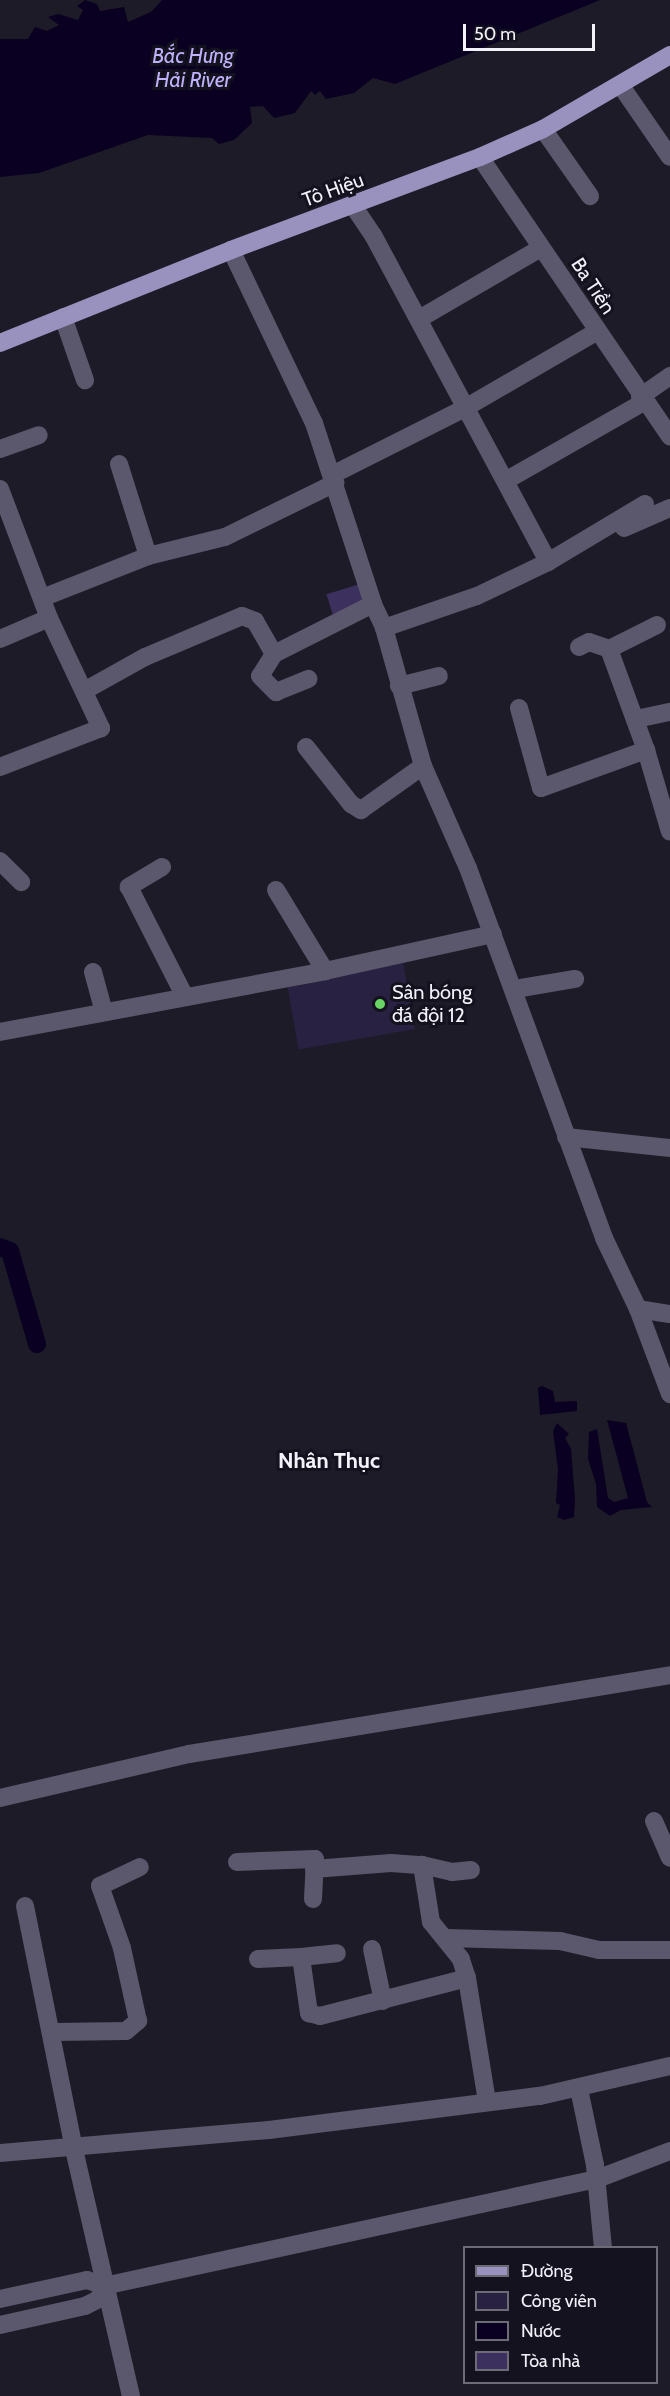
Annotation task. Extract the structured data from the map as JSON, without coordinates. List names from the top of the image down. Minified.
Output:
{"streets":{"main road":["Tô Hiệu"],"street":["Ba Tiền"]},"crossings":[["Tô Hiệu","Ba Tiền"]],"districts":["Nhân Thục"],"water":["Bắc Hưng Hải River"],"places":["Sân bóng đá đội 12"],"legend":["Đường","Công viên","Nước","Tòa nhà"],"scale_bar":"50 m"}
